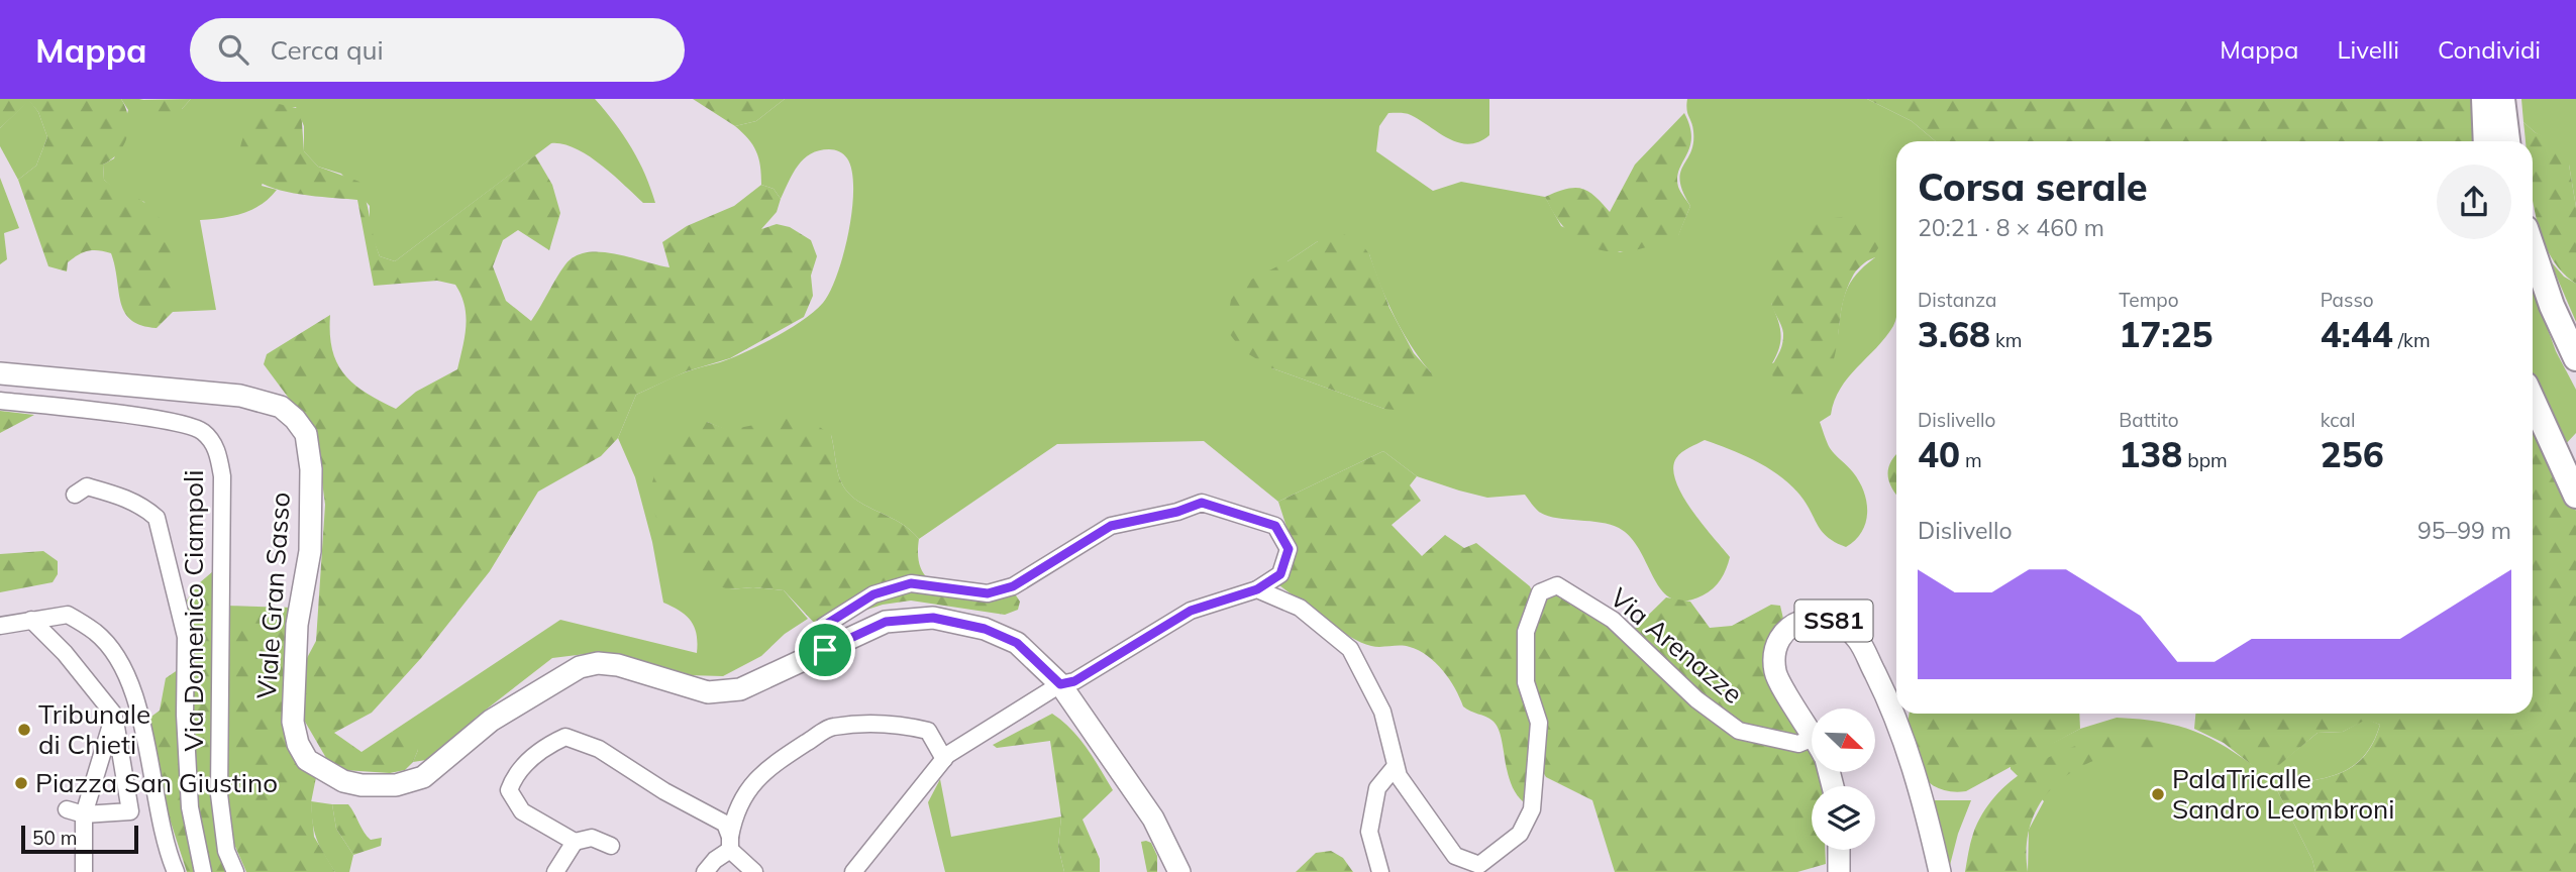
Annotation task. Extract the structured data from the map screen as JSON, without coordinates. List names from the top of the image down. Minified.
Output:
{"streets":{"main road":["Viale Gran Sasso","SS81"],"street":["Via Domenico Ciampoli","Via Arenazze"]},"places":["Tribunale di Chieti","Piazza San Giustino","PalaTricalle Sandro Leombroni"],"scale_bar":"50 m","north":"bottom right","page":{"header":"Mappa","search":"Cerca qui","nav":["Mappa","Livelli","Condividi"],"heading":["Corsa serale","20:21 · 8 × 460 m"],"stats":[["Distanza","3.68 km"],["Tempo","17:25"],["Passo","4:44 /km"],["Dislivello","40 m"],["Battito","138 bpm"],["kcal","256"]],"chart":["Dislivello","95–99 m"],"scale":"50 m"}}
